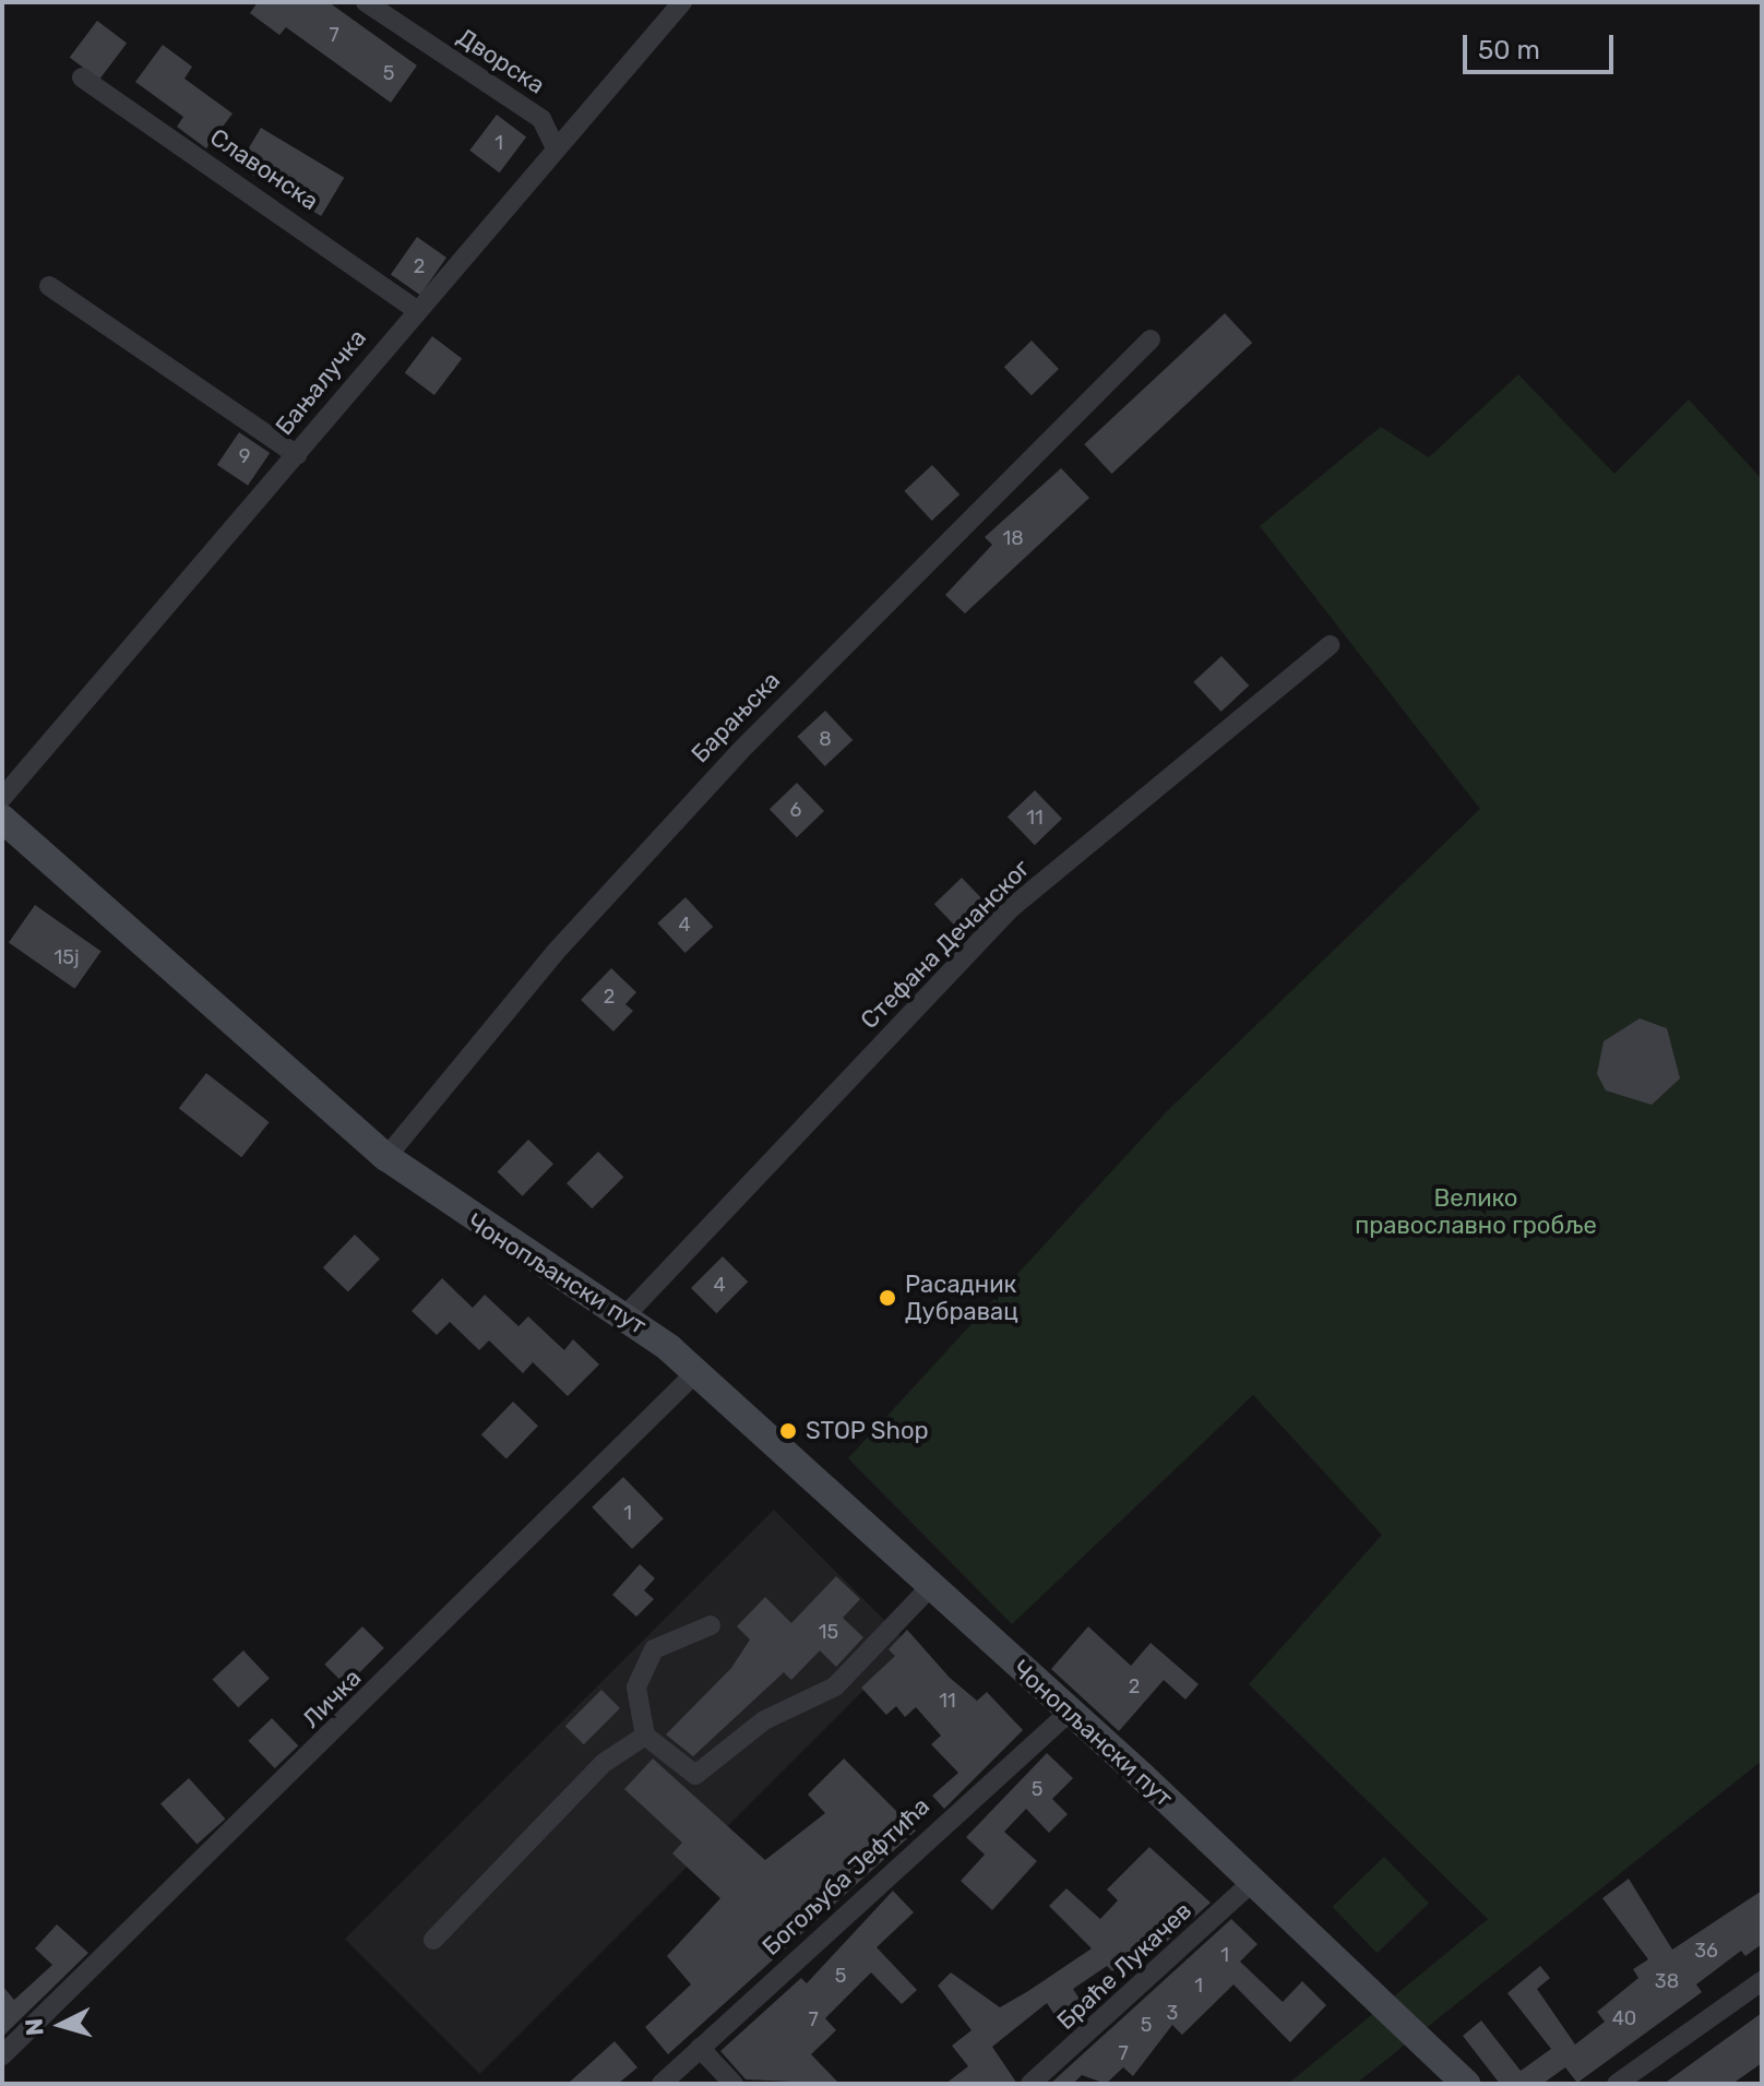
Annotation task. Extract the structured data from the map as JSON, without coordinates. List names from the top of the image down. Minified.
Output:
{"streets":{"street":["Дворска","Славонска","Бањалучка","Барањска","Стефана Дечанског","Чонопљански пут","Личка","Богољуба Јефтића","Браће Лукачев"]},"crossings":[["Дворска","Бањалучка"],["Славонска","Бањалучка"],["Барањска","Чонопљански пут"],["Стефана Дечанског","Чонопљански пут"],["Чонопљански пут","Личка"],["Чонопљански пут","Богољуба Јефтића"],["Чонопљански пут","Браће Лукачев"]],"parks":["Велико православно гробље"],"places":["Расадник Дубравац","STOP Shop"],"house_numbers":["7","5","1","2","9","18","8","6","11","4","15j","2","4","1","15","2","11","5","36","1","5","38","1","3","40","7","5","7"],"scale_bar":"50 m","north":"left"}
